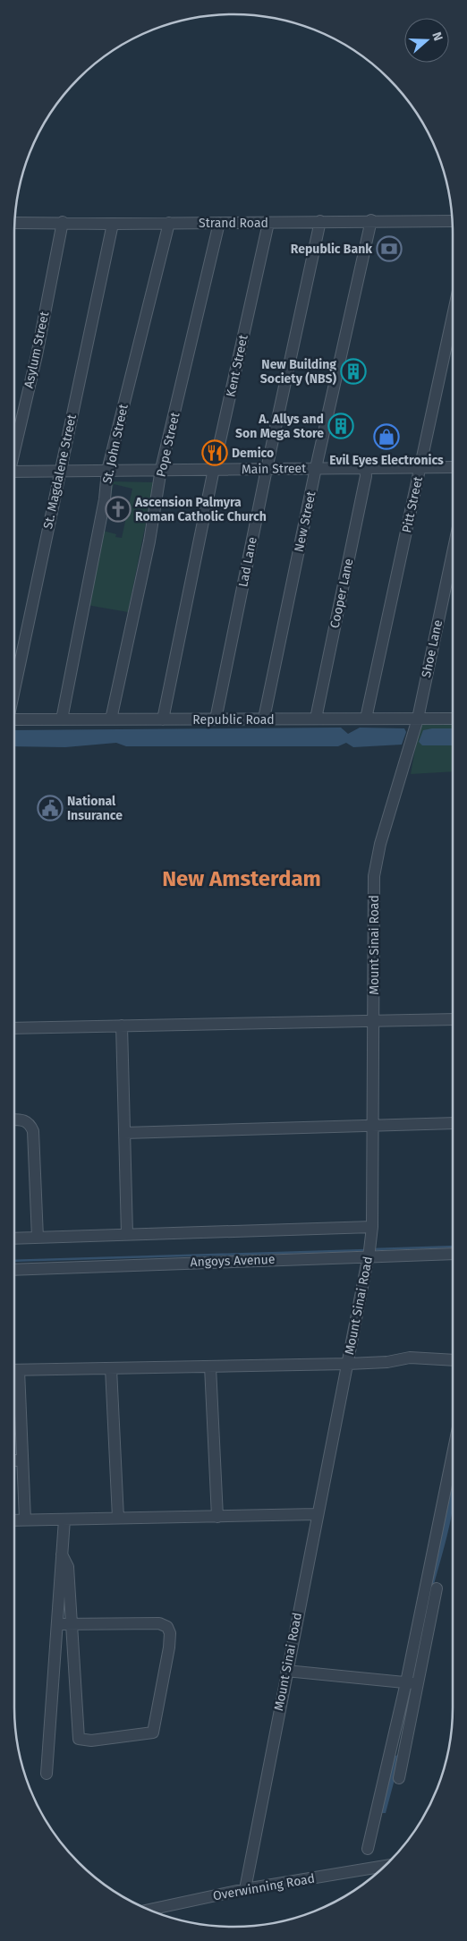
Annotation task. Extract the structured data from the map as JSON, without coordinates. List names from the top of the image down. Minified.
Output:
{"streets":{"street":["Strand Road","Asylum Street","Kent Street","St. John Street","Pope Street","Main Street","St. Magdalene Street","Pitt Street","New Street","Lad Lane","Cooper Lane","Shoe Lane","Republic Road","Mount Sinai Road","Angoys Avenue","Overwinning Road"]},"crossings":[["Strand Road","Asylum Street"],["Strand Road","Kent Street"],["Strand Road","St. John Street"],["Strand Road","Pope Street"],["Strand Road","St. Magdalene Street"],["Strand Road","New Street"],["Strand Road","Lad Lane"],["Kent Street","Main Street"],["Kent Street","Republic Road"],["St. John Street","Main Street"],["St. John Street","Republic Road"],["Pope Street","Main Street"],["Pope Street","Republic Road"],["Main Street","St. Magdalene Street"],["Main Street","Pitt Street"],["Main Street","New Street"],["Main Street","Lad Lane"],["Main Street","Cooper Lane"],["Pitt Street","Republic Road"],["New Street","Republic Road"],["Lad Lane","Republic Road"],["Cooper Lane","Republic Road"],["Shoe Lane","Republic Road"],["Shoe Lane","Mount Sinai Road"],["Republic Road","Mount Sinai Road"],["Mount Sinai Road","Angoys Avenue"],["Mount Sinai Road","Overwinning Road"]],"districts":["New Amsterdam"],"places":{"bank":["Republic Bank"],"building":["New Building Society (NBS)","A. Allys and Son Mega Store"],"shop":["Evil Eyes Electronics"],"restaurant":["Demico"],"church":["Ascension Palmyra Roman Catholic Church"],"public building":["National Insurance"]},"north":"right"}
